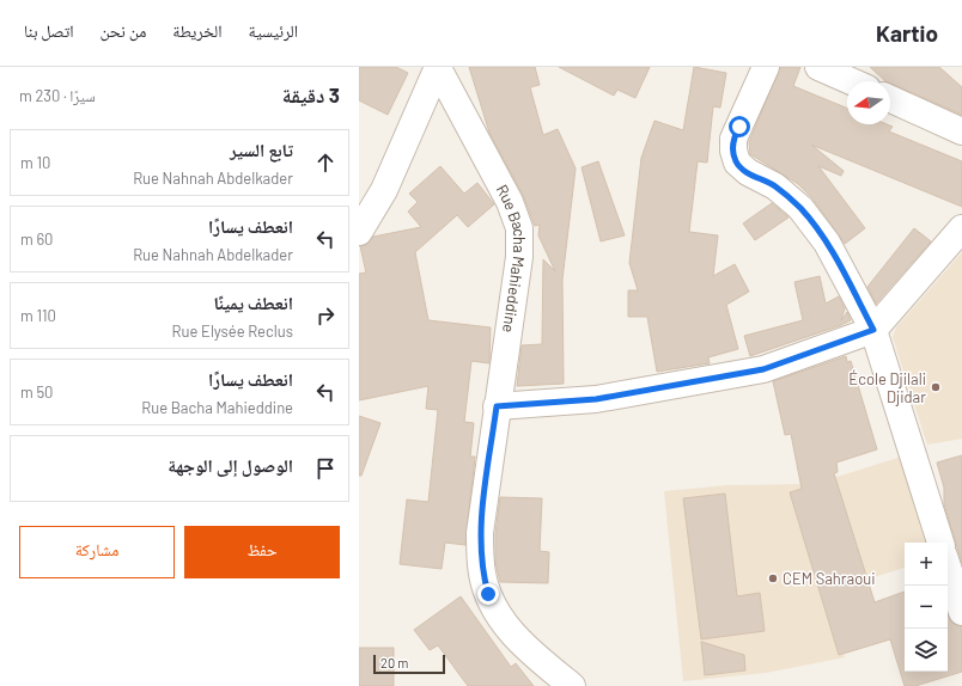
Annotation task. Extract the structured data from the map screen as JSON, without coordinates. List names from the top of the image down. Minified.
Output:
{"streets":{"street":["Rue Bacha Mahieddine"]},"places":["École Djilali Djidar","CEM Sahraoui"],"scale_bar":"20 m","north":"left","page":{"header":"Kartio","nav":["الرئيسية","الخريطة","من نحن","اتصل بنا"],"heading":["3 دقيقة","سيرًا · 230 m"],"list":[["تابع السير","Rue Nahnah Abdelkader","10 m"],["انعطف يسارًا","Rue Nahnah Abdelkader","60 m"],["انعطف يمينًا","Rue Elysée Reclus","110 m"],["انعطف يسارًا","Rue Bacha Mahieddine","50 m"],"الوصول إلى الوجهة"],"buttons":["حفظ","مشاركة"],"map_buttons":["+","−"],"scale":"20 m"}}
